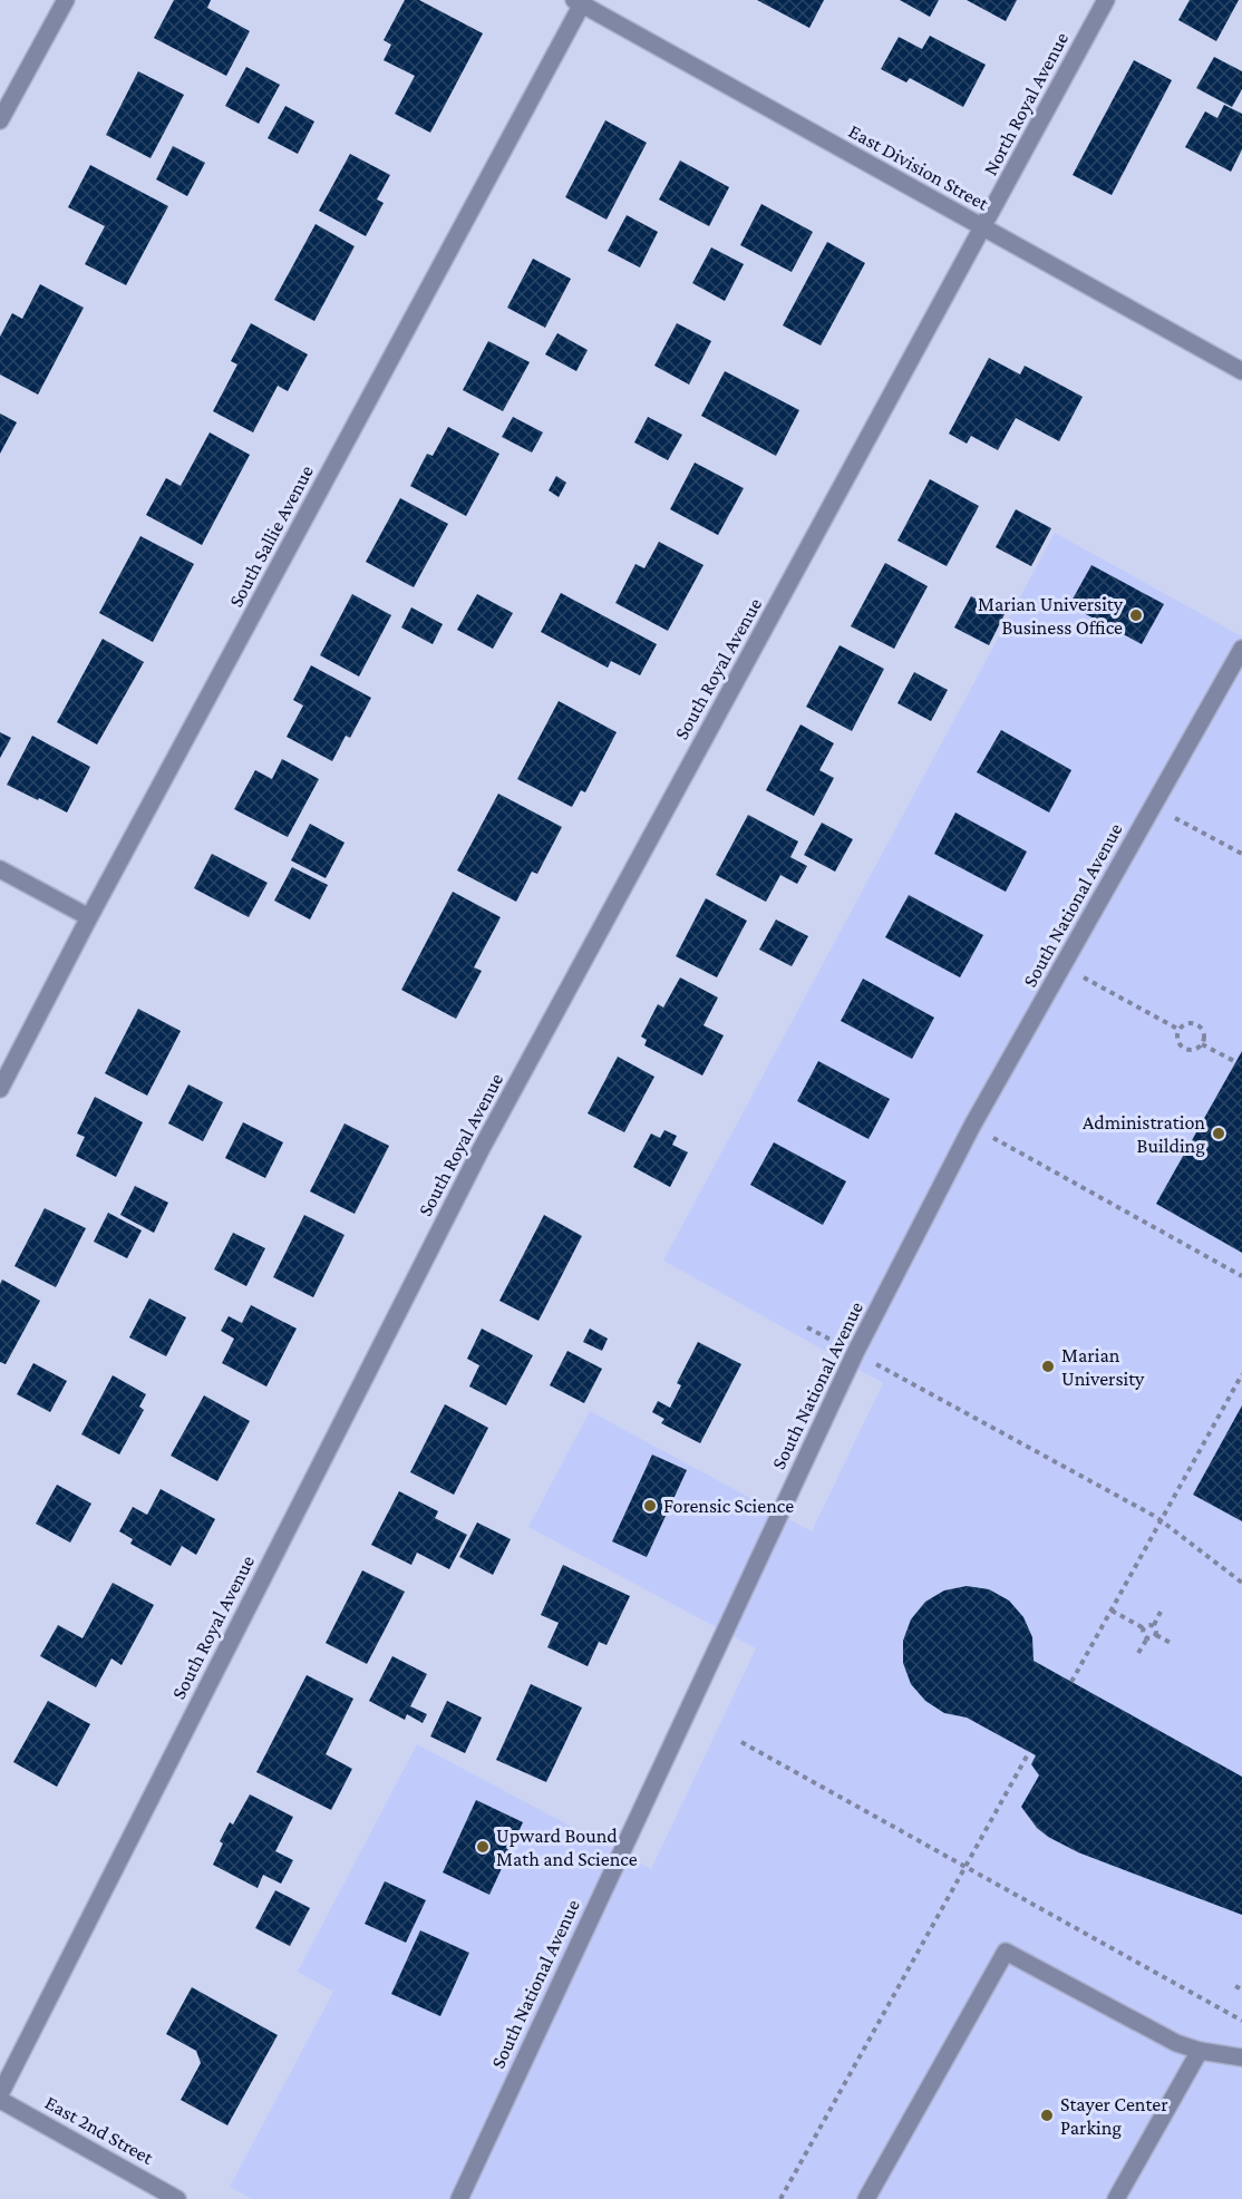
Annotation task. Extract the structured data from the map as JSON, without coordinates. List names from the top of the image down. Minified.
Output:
{"streets":{"street":["North Royal Avenue","East Division Street","South Sallie Avenue","South Royal Avenue","South National Avenue","East 2nd Street"]},"crossings":[["North Royal Avenue","East Division Street"],["North Royal Avenue","South Royal Avenue"],["East Division Street","South Sallie Avenue"],["East Division Street","South Royal Avenue"]],"places":["Marian University Business Office","Administration Building","Marian University","Forensic Science","Upward Bound Math and Science","Stayer Center Parking"]}
